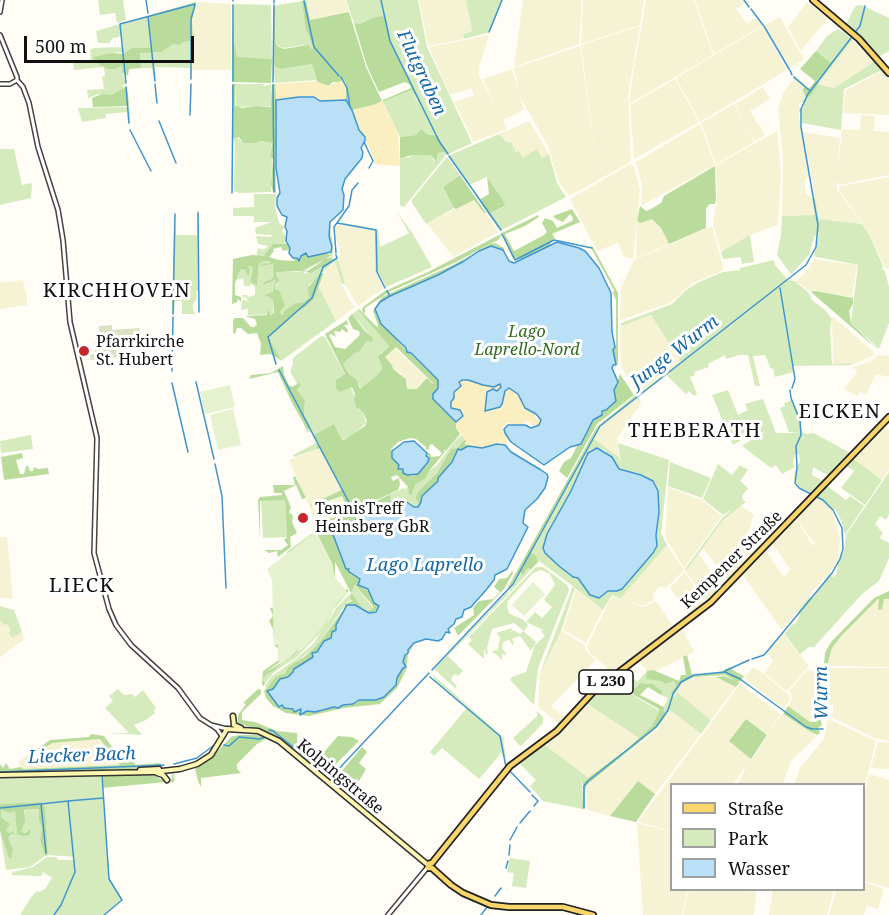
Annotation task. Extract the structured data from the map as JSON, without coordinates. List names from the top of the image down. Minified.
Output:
{"streets":{"main road":["Kempener Straße","L 230","Kolpingstraße"]},"crossings":[["Kempener Straße","Kolpingstraße"]],"districts":["KIRCHHOVEN","EICKEN","THEBERATH","LIECK"],"water":["Flutgraben","Junge Wurm","Lago Laprello","Wurm","Liecker Bach"],"parks":["Lago Laprello-Nord"],"places":["Pfarrkirche St. Hubert","TennisTreff Heinsberg GbR"],"legend":["Straße","Park","Wasser"],"scale_bar":"500 m"}
